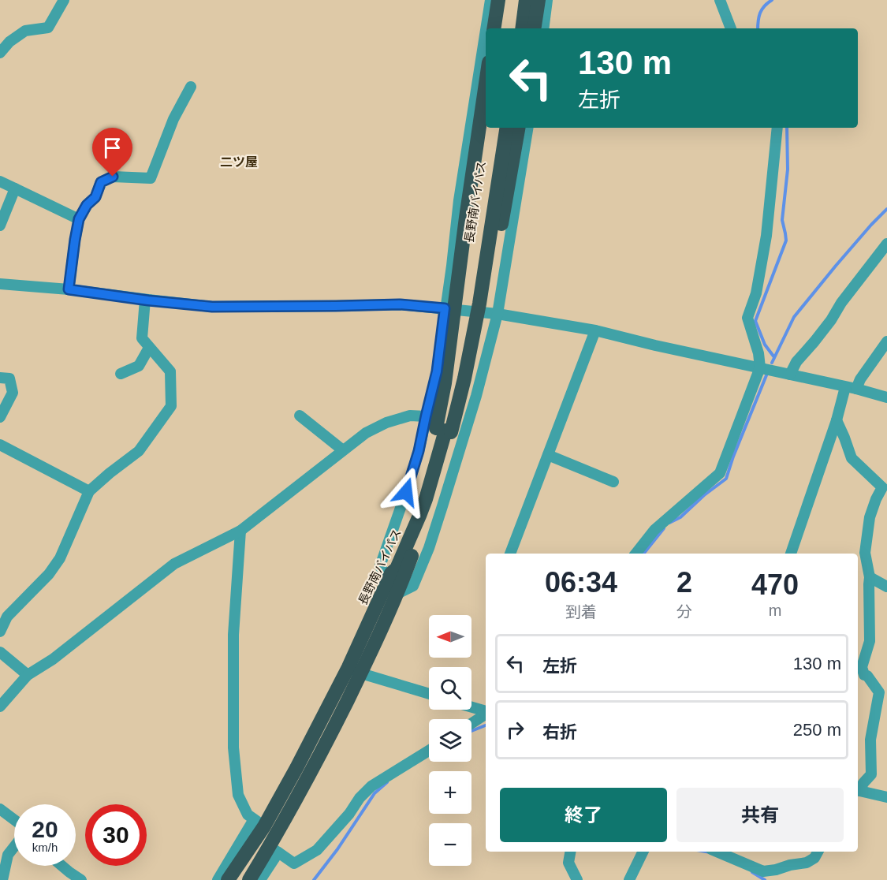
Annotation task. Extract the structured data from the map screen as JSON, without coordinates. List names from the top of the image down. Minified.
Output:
{"streets":{"highway":["長野南バイパス"]},"districts":["二ツ屋"],"north":"left","page":{"turn":["130 m","左折"],"eta":["06:34","到着","2","分","470","m"],"map_buttons":["+","−"],"list":[{"name":"左折","value":"130 m"},{"name":"右折","value":"250 m"}],"buttons":["終了","共有"],"speed":"20 km/h","limit":"30"}}
